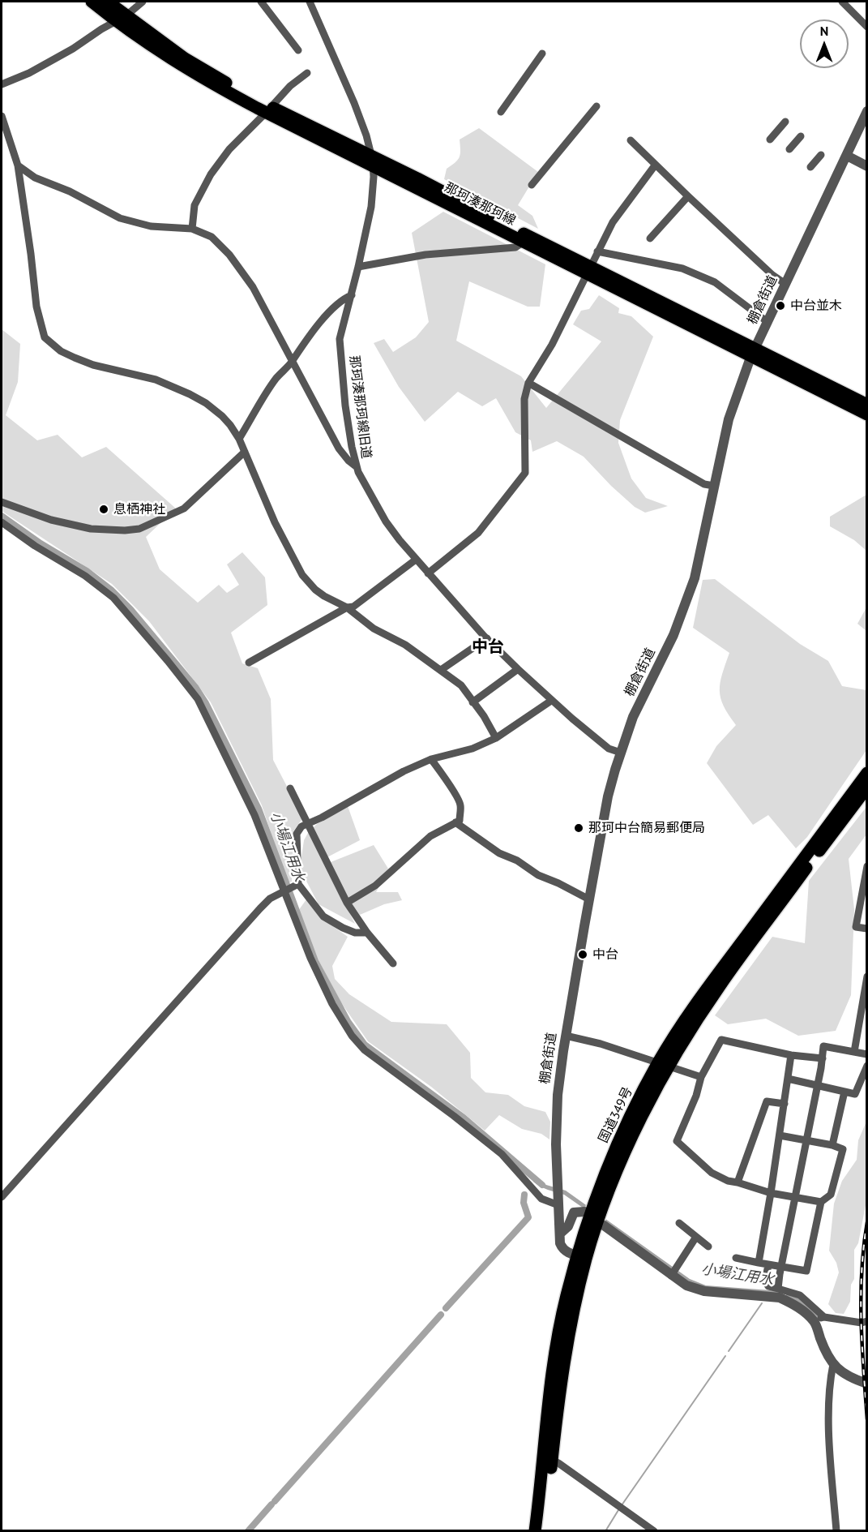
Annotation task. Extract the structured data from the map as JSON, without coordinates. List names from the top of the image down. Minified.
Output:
{"streets":{"main road":["那珂湊那珂線","国道349号"],"street":["棚倉街道","那珂湊那珂線旧道"]},"crossings":[["那珂湊那珂線","棚倉街道"],["那珂湊那珂線","那珂湊那珂線旧道"],["棚倉街道","那珂湊那珂線旧道"],["棚倉街道","国道349号"]],"districts":["中台"],"water":["小場江用水"],"places":["中台並木","息栖神社","那珂中台簡易郵便局","中台"],"north":"top"}
